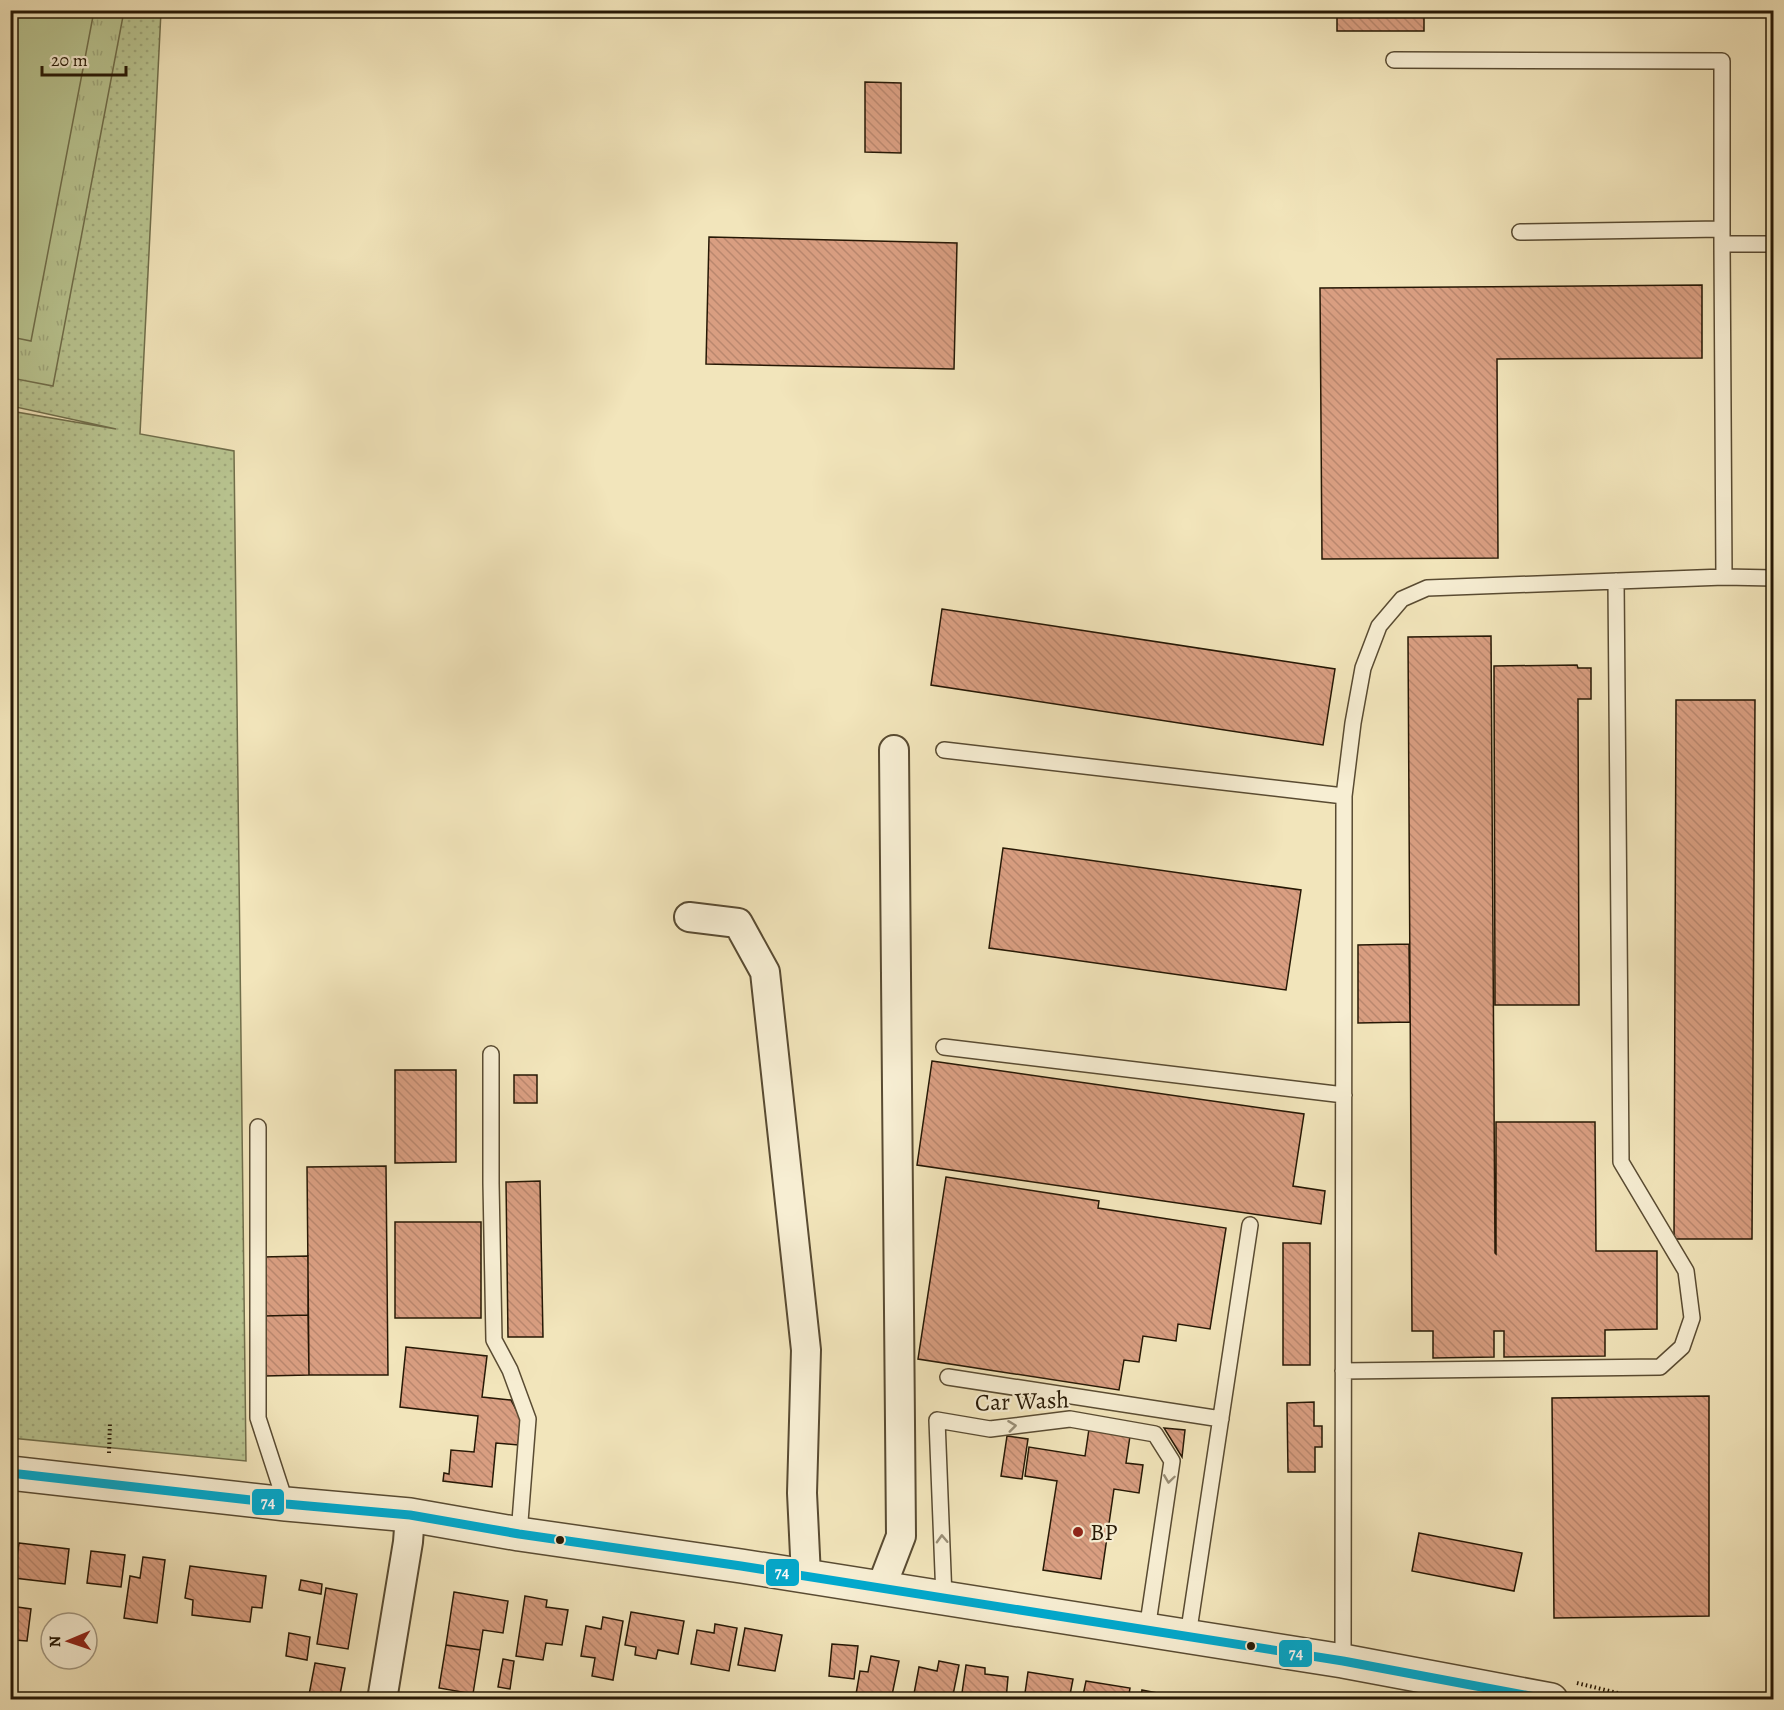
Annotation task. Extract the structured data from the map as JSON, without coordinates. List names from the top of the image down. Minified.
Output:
{"streets":{"lane":["Car Wash"]},"places":["BP"],"lines":["transit line 74"],"scale_bar":"20 m","north":"left"}
